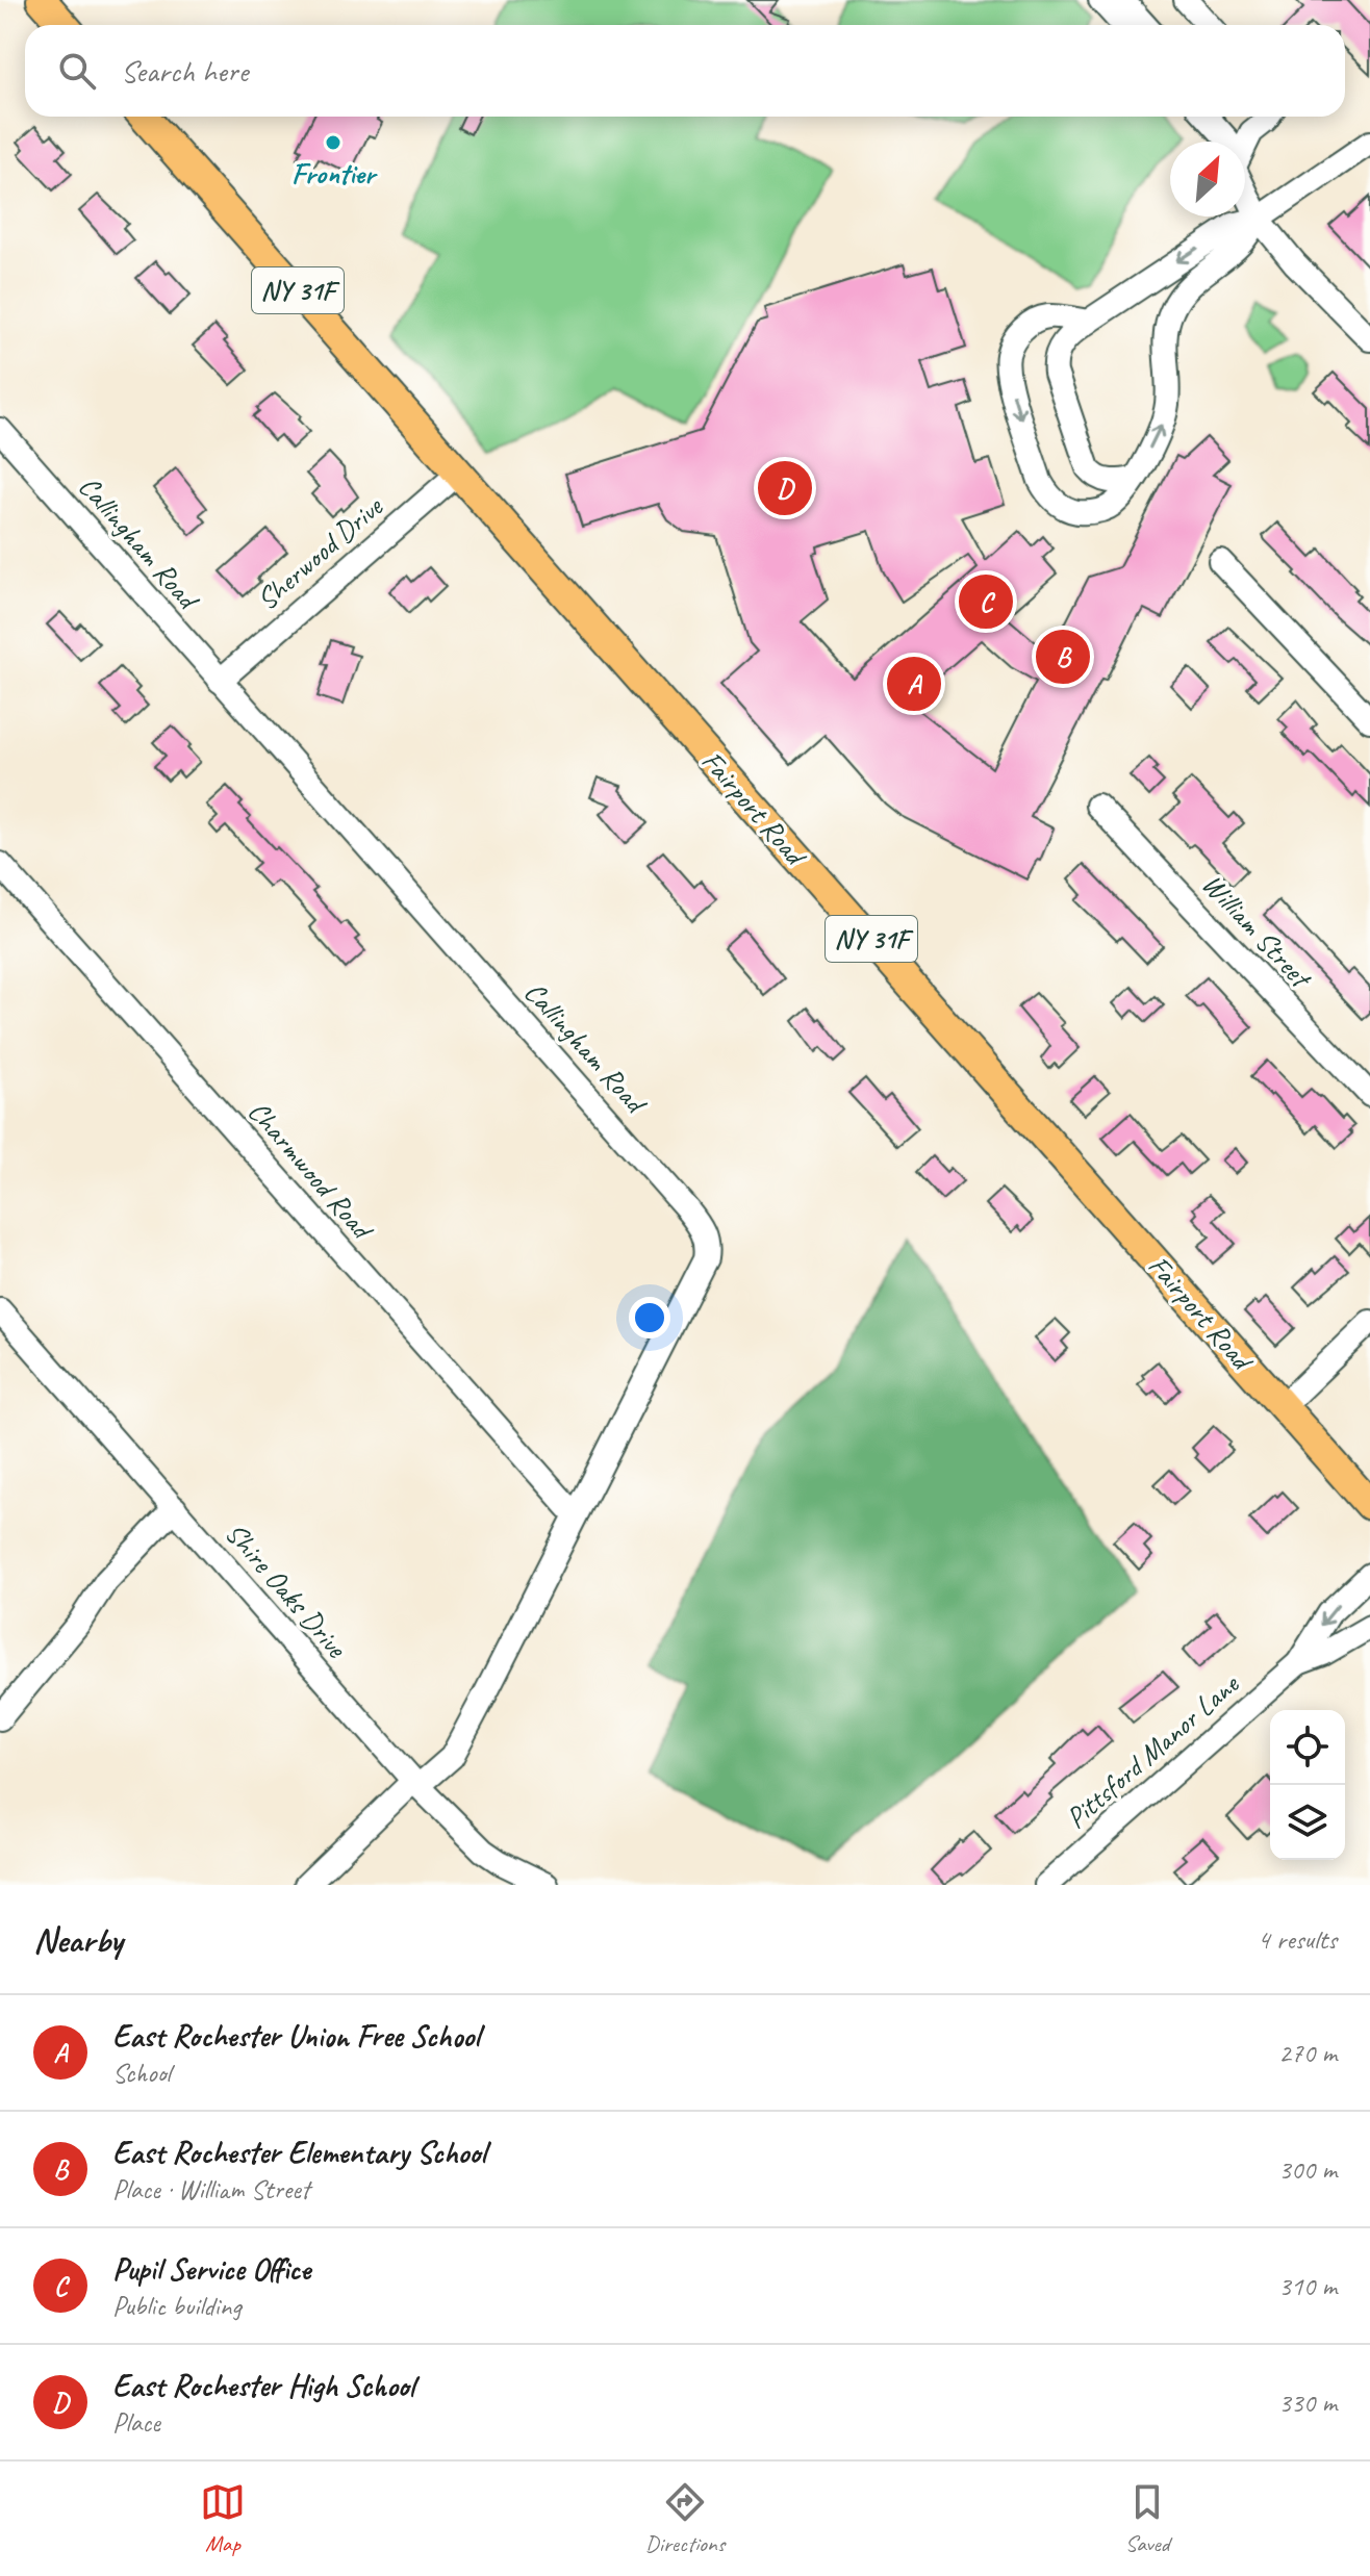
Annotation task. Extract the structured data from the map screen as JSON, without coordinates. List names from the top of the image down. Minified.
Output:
{"streets":{"main road":["NY 31F","Fairport Road"],"street":["Callingham Road","Sherwood Drive","William Street","Charmwood Road","Shire Oaks Drive","Pittsford Manor Lane"]},"crossings":[["Callingham Road","Sherwood Drive"],["Callingham Road","Charmwood Road"],["Callingham Road","Shire Oaks Drive"],["Sherwood Drive","Fairport Road"]],"places":["Frontier"],"north":"top right","page":{"search":"Search here","pins":["D","C","B","A"],"heading":["Nearby","4 results"],"list":[{"mark":"A","name":"East Rochester Union Free School","note":"School","value":"270 m"},{"mark":"B","name":"East Rochester Elementary School","note":"Place · William Street","value":"300 m"},{"mark":"C","name":"Pupil Service Office","note":"Public building","value":"310 m"},{"mark":"D","name":"East Rochester High School","note":"Place","value":"330 m"}],"nav":["Map","Directions","Saved"]}}
